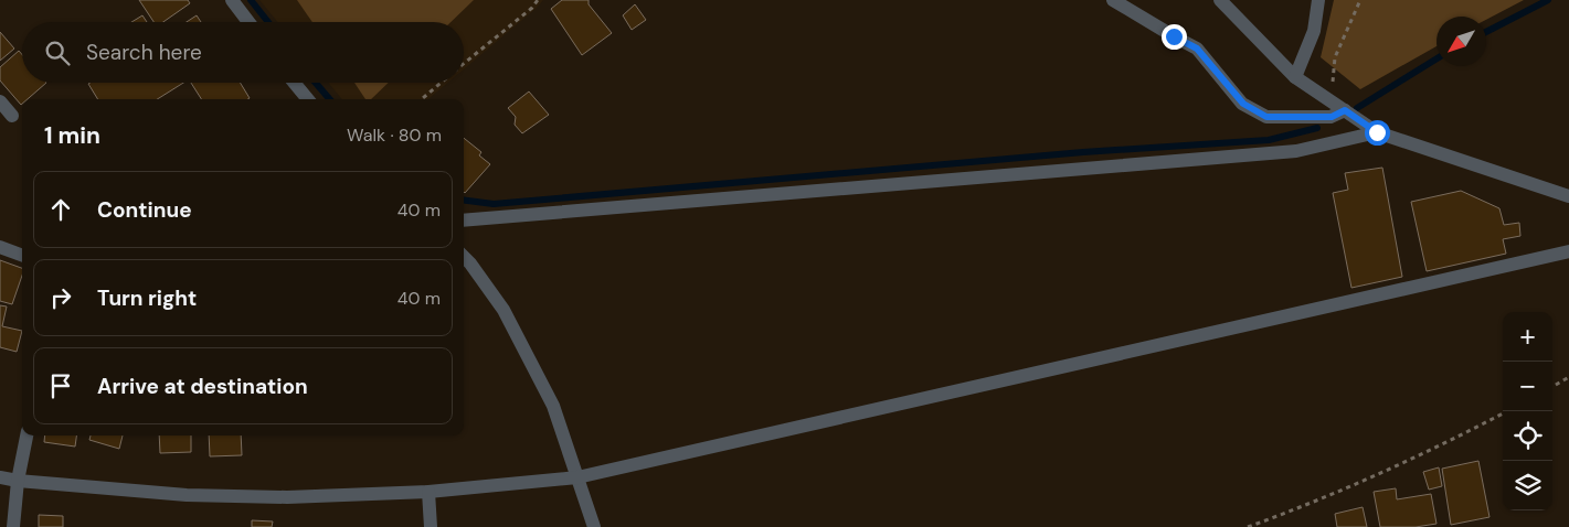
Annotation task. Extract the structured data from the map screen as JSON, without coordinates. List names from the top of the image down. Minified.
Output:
{"north":"bottom left","page":{"search":"Search here","heading":["1 min","Walk · 80 m"],"list":[["Continue","40 m"],["Turn right","40 m"],"Arrive at destination"],"map_buttons":["+","−"]}}
